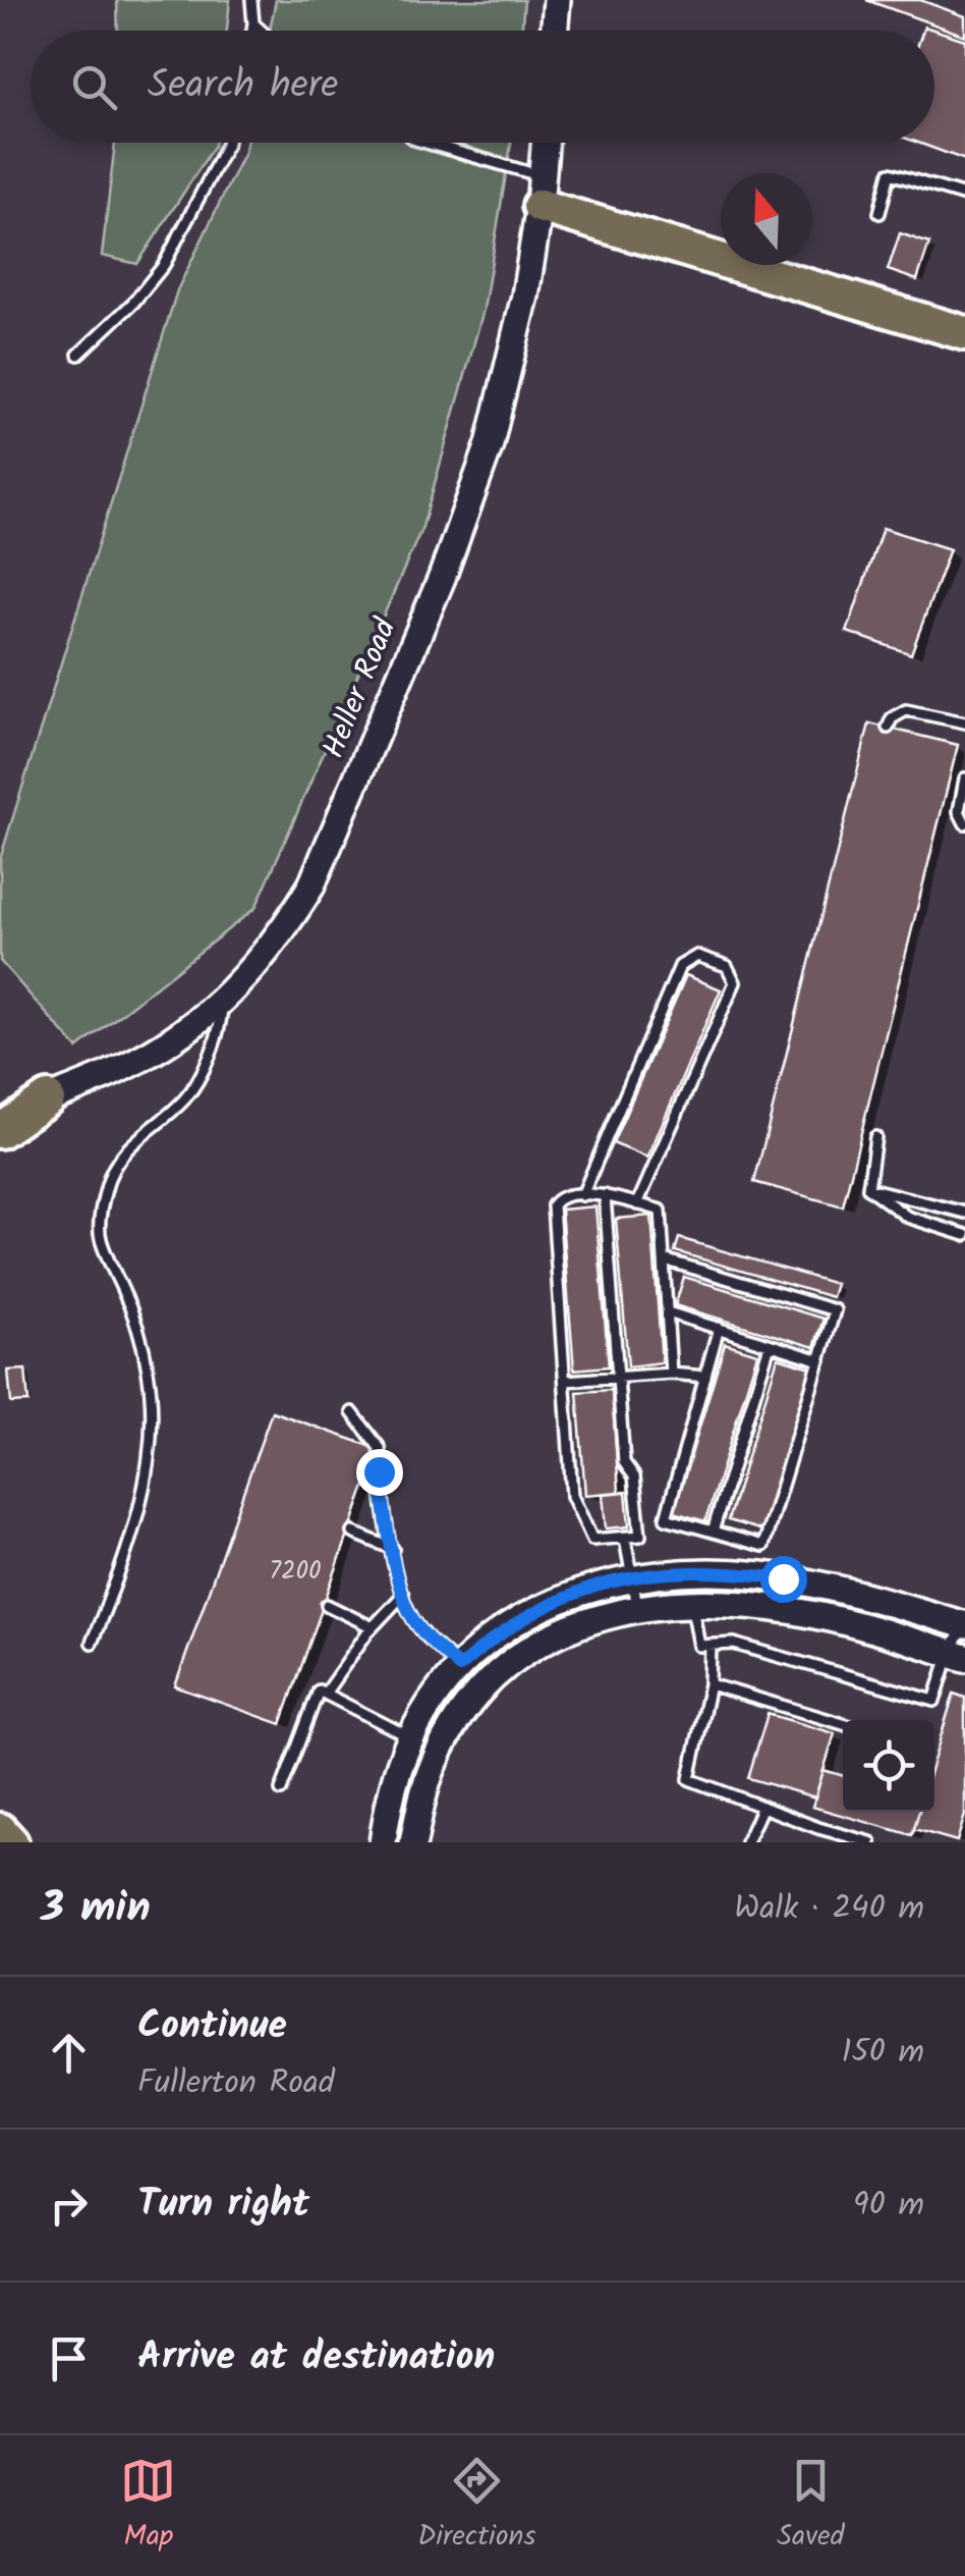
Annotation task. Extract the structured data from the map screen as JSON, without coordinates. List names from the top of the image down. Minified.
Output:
{"streets":{"main road":["Heller Road"]},"house_numbers":["7200"],"north":"top","page":{"search":"Search here","heading":["3 min","Walk · 240 m"],"list":[["Continue","Fullerton Road","150 m"],["Turn right","90 m"],"Arrive at destination"],"nav":["Map","Directions","Saved"]}}
